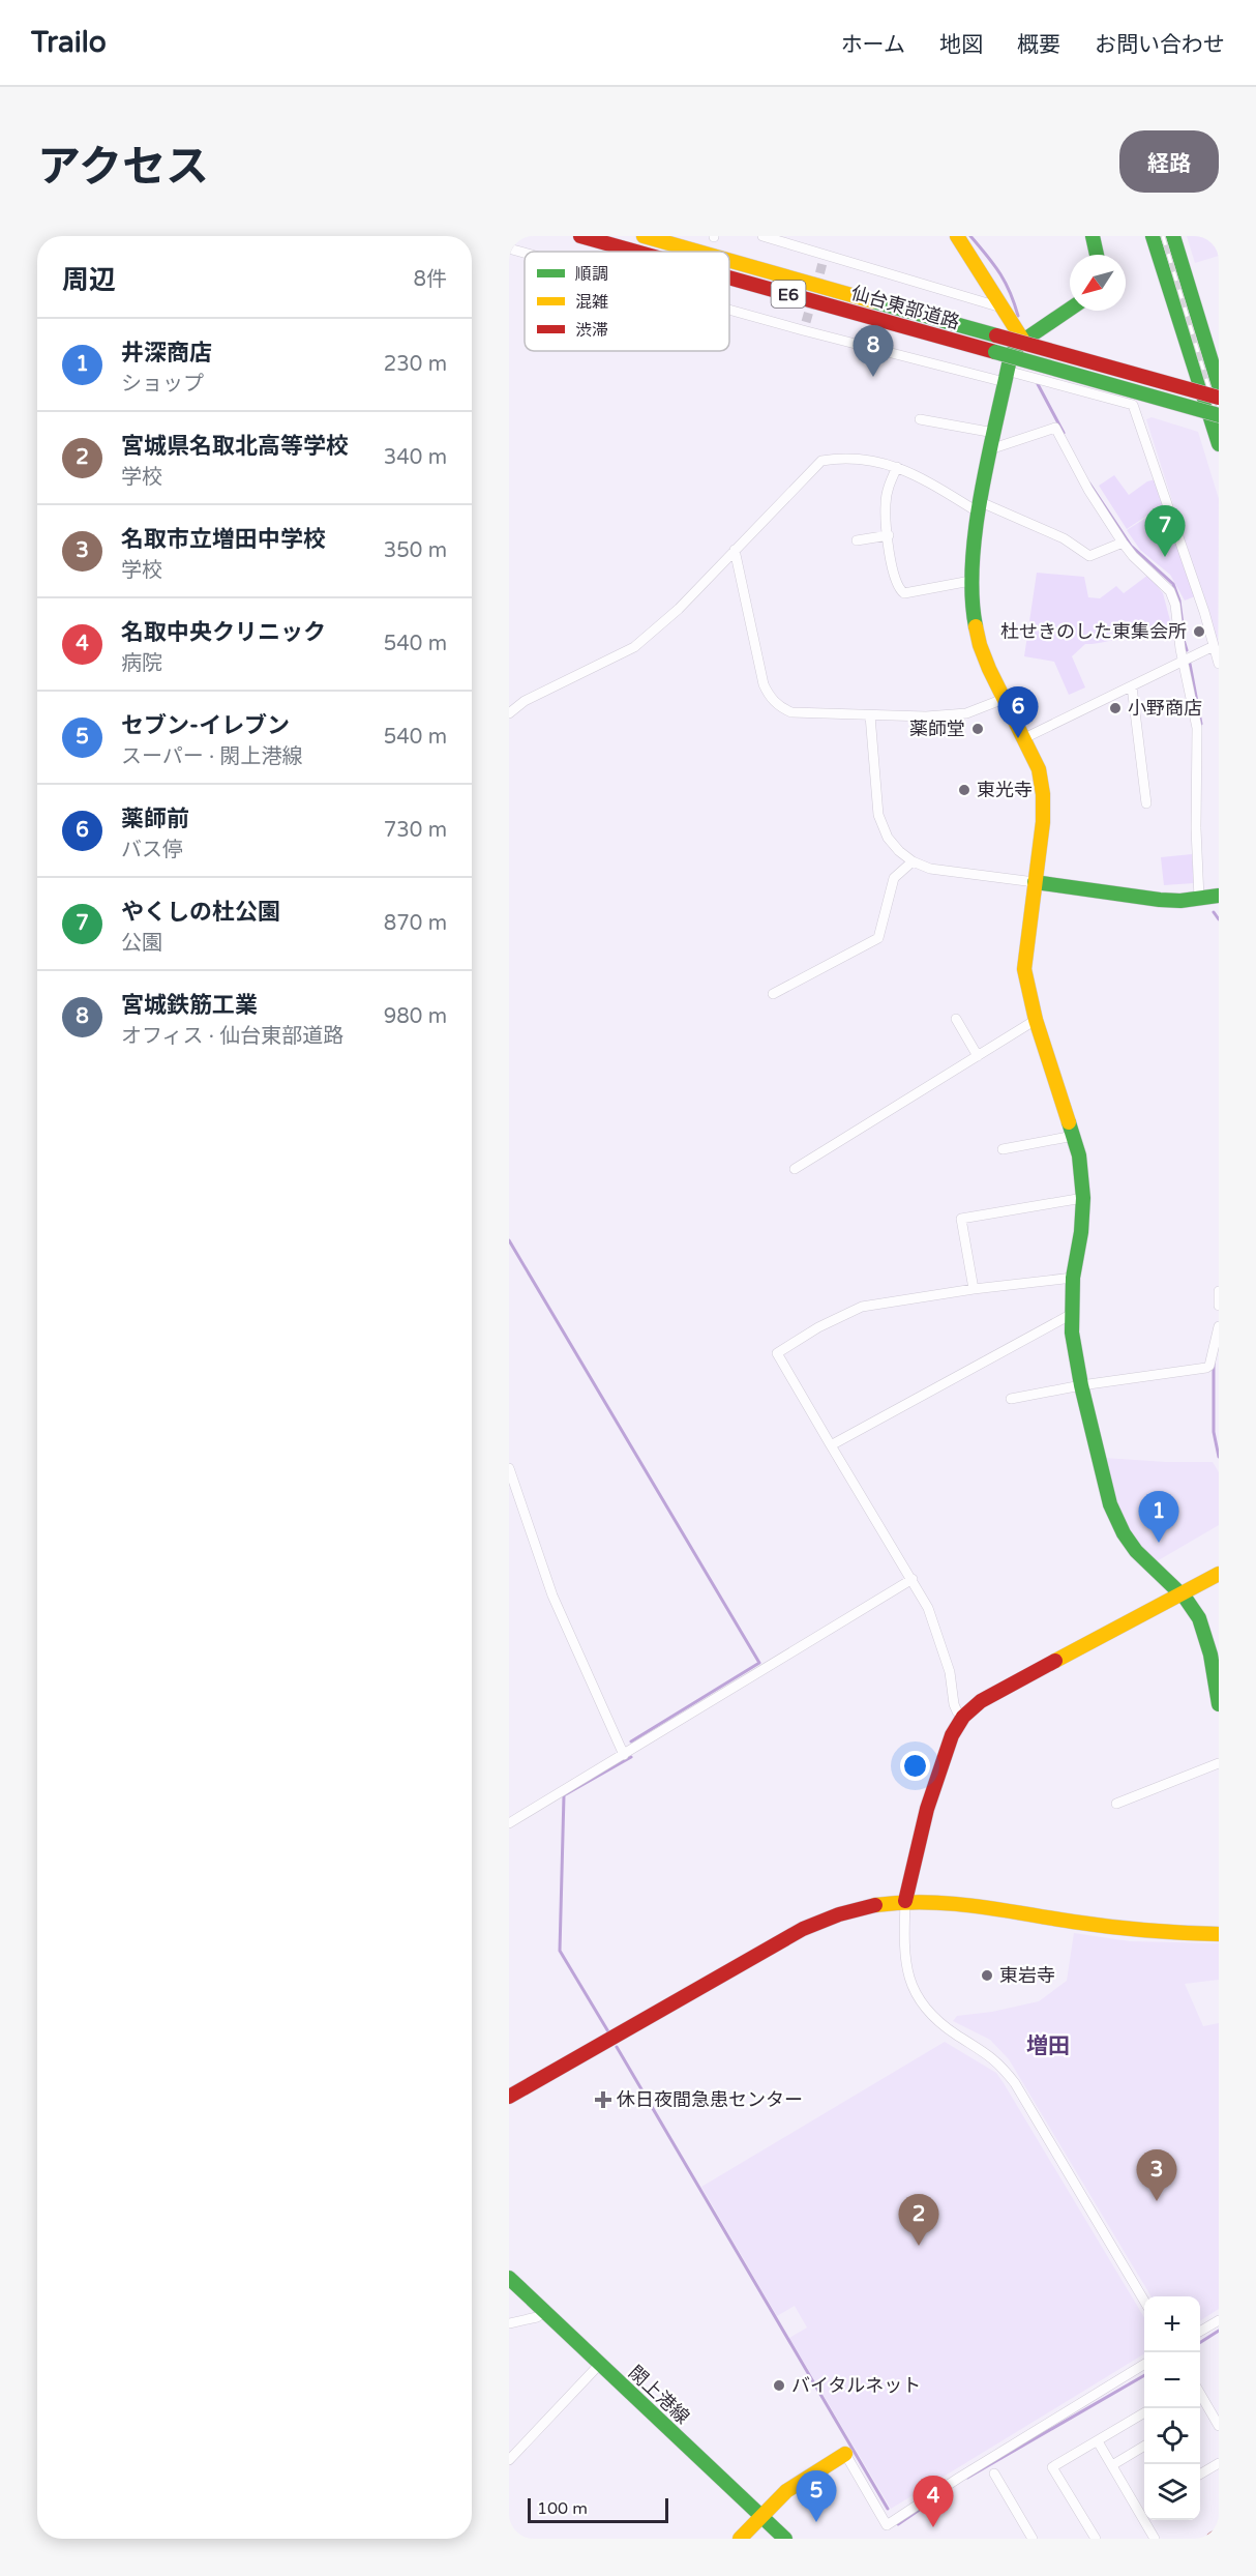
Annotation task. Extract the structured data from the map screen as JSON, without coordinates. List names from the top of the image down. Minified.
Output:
{"streets":{"main road":["E6","仙台東部道路","閖上港線"]},"districts":["増田"],"places":{"other":["杜せきのした東集会所","小野商店","薬師堂","東光寺","東岩寺","バイタルネット"],"health":["休日夜間急患センター"]},"legend":["順調","混雑","渋滞"],"scale_bar":"100 m","north":"bottom left","page":{"header":"Trailo","nav":["ホーム","地図","概要","お問い合わせ"],"title":"アクセス","buttons":"経路","heading":["周辺","8件"],"list":[{"mark":"1","name":"井深商店","note":"ショップ","value":"230 m"},{"mark":"2","name":"宮城県名取北高等学校","note":"学校","value":"340 m"},{"mark":"3","name":"名取市立増田中学校","note":"学校","value":"350 m"},{"mark":"4","name":"名取中央クリニック","note":"病院","value":"540 m"},{"mark":"5","name":"セブン-イレブン","note":"スーパー · 閖上港線","value":"540 m"},{"mark":"6","name":"薬師前","note":"バス停","value":"730 m"},{"mark":"7","name":"やくしの杜公園","note":"公園","value":"870 m"},{"mark":"8","name":"宮城鉄筋工業","note":"オフィス · 仙台東部道路","value":"980 m"}],"pins":["8","7","6","1","3","2","5","4"],"map_buttons":["+","−"],"scale":"100 m"}}
